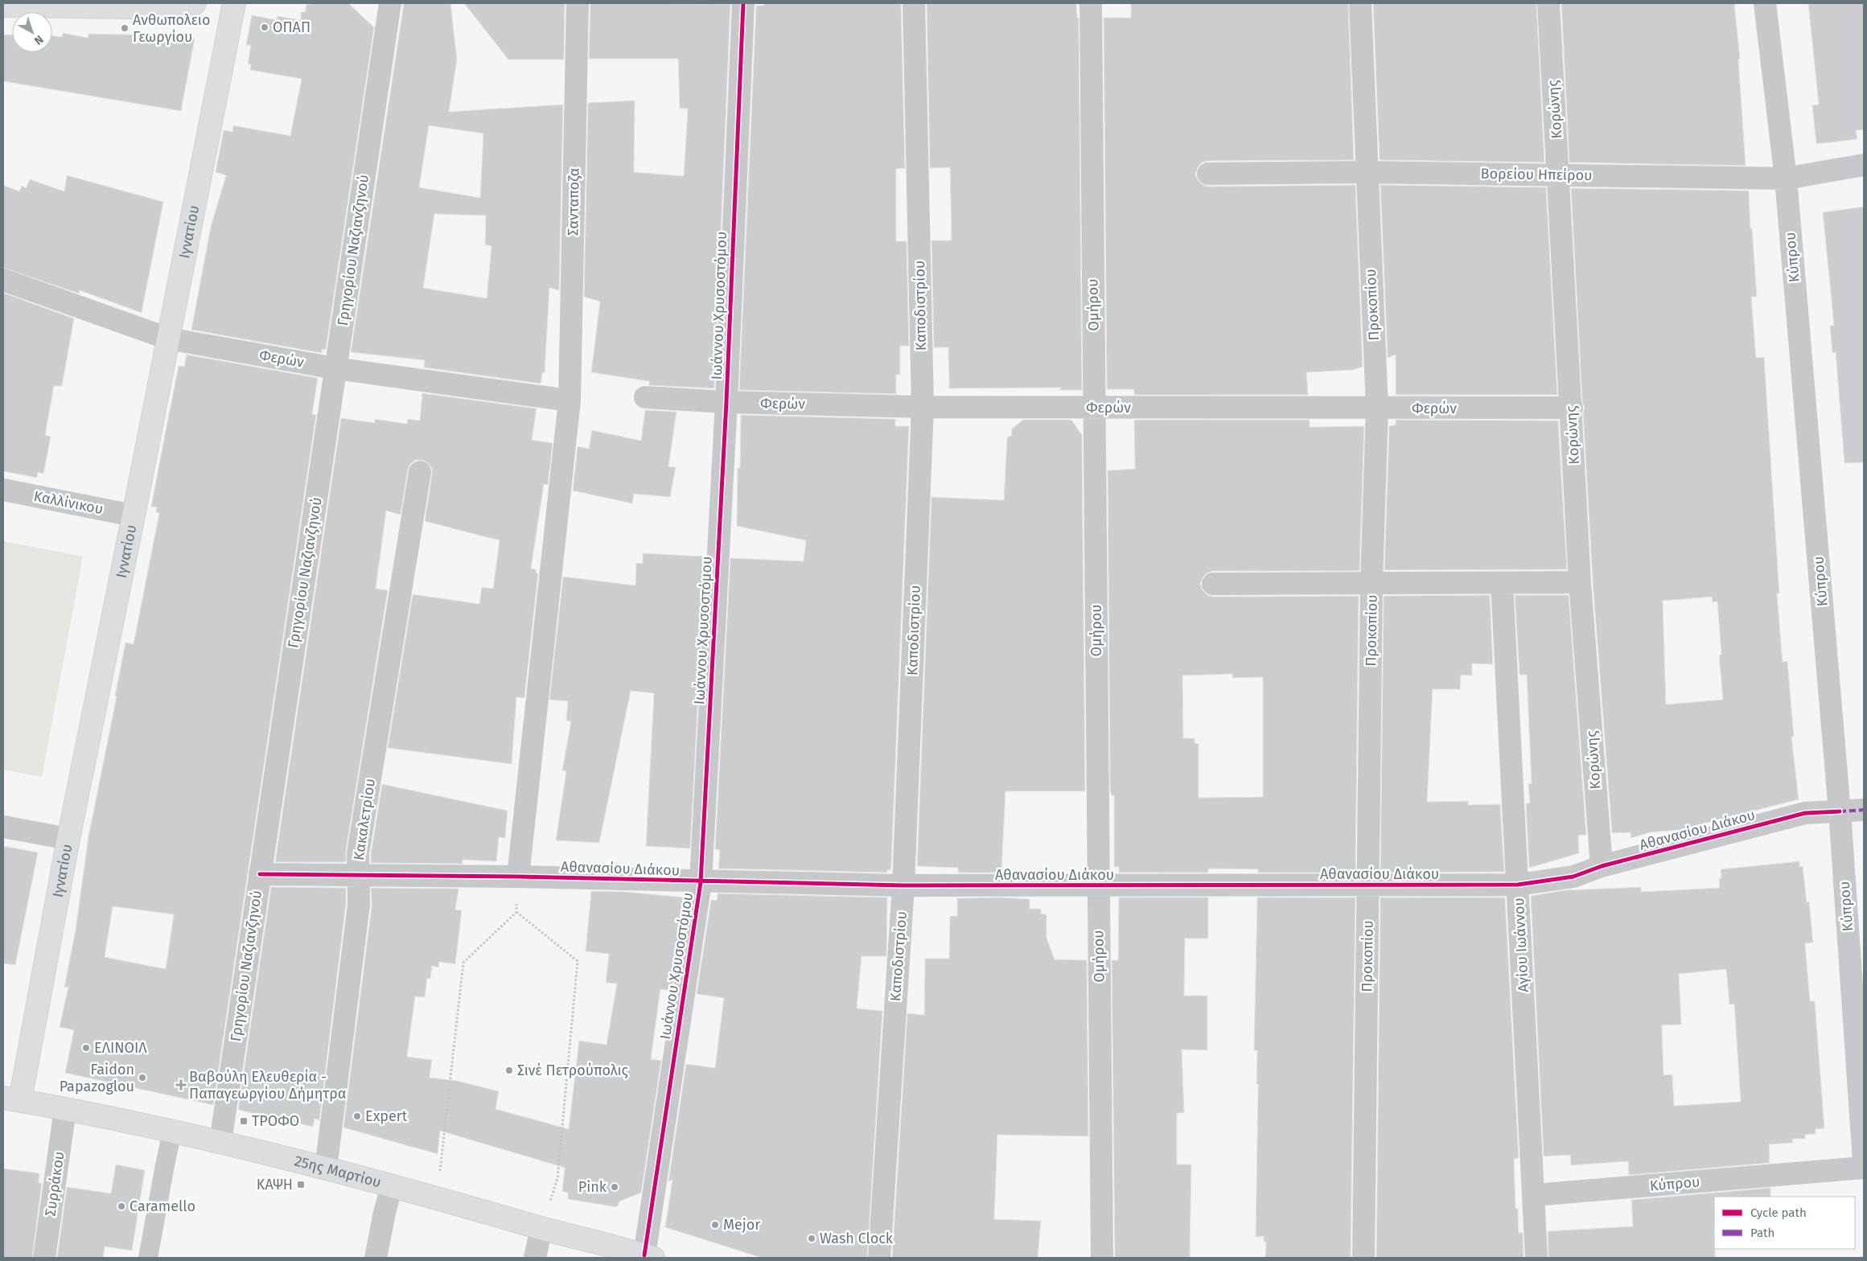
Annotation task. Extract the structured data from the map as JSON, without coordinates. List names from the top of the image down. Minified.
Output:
{"streets":{"street":["Κορώνης","Βορείου Ηπείρου","Σανταποζα","Ιγνατίου","Γρηγορίου Ναζιανζηνού","Κύπρου","Ομήρου","Προκοπίου","Ιωάννου Χρυσοστόμου","Καποδιστρίου","Φερών","Καλλίνικου","Κακαλετρίου","Αθανασίου Διάκου","Αγίου Ιωάννου","25ης Μαρτίου","Συρράκου"]},"crossings":[["Κορώνης","Βορείου Ηπείρου"],["Κορώνης","Φερών"],["Κορώνης","Αθανασίου Διάκου"],["Βορείου Ηπείρου","Κύπρου"],["Βορείου Ηπείρου","Προκοπίου"],["Σανταποζα","Φερών"],["Σανταποζα","Αθανασίου Διάκου"],["Ιγνατίου","Φερών"],["Ιγνατίου","Καλλίνικου"],["Ιγνατίου","25ης Μαρτίου"],["Γρηγορίου Ναζιανζηνού","Φερών"],["Γρηγορίου Ναζιανζηνού","Αθανασίου Διάκου"],["Γρηγορίου Ναζιανζηνού","25ης Μαρτίου"],["Κύπρου","Αθανασίου Διάκου"],["Κύπρου","Αγίου Ιωάννου"],["Ομήρου","Φερών"],["Ομήρου","Αθανασίου Διάκου"],["Προκοπίου","Φερών"],["Προκοπίου","Αθανασίου Διάκου"],["Ιωάννου Χρυσοστόμου","Φερών"],["Ιωάννου Χρυσοστόμου","Αθανασίου Διάκου"],["Ιωάννου Χρυσοστόμου","25ης Μαρτίου"],["Καποδιστρίου","Φερών"],["Καποδιστρίου","Αθανασίου Διάκου"],["Κακαλετρίου","Αθανασίου Διάκου"],["Κακαλετρίου","25ης Μαρτίου"],["Αθανασίου Διάκου","Αγίου Ιωάννου"],["25ης Μαρτίου","Συρράκου"]],"places":{"other":["ΟΠΑΠ","Ανθωπολειο Γεωργίου","ΕΛΙΝΟΙΛ","Σινέ Πετρούπολις","Faidon Papazoglou","Expert","Pink","Caramello","Mejor","Wash Clock"],"health":["Βαβούλη Ελευθερία - Παπαγεωργίου Δήμητρα"],"transit":["ΤΡΟΦΟ","ΚΑΨΗ"]},"legend":["Cycle path","Path"],"north":"bottom right"}
